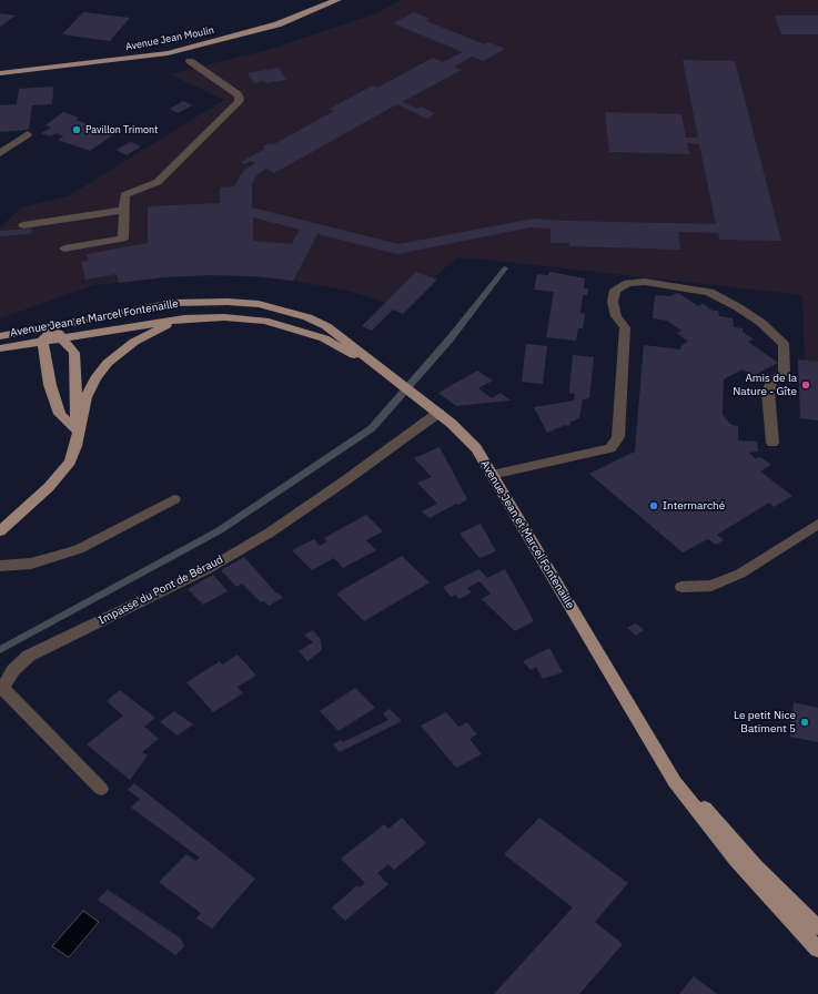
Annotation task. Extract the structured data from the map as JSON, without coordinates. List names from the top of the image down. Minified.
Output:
{"streets":{"main road":["Avenue Jean Moulin","Avenue Jean et Marcel Fontenaille"],"street":["Impasse du Pont de Béraud"]},"crossings":[["Avenue Jean et Marcel Fontenaille","Impasse du Pont de Béraud"]],"places":["Pavillon Trimont","Amis de la Nature - Gîte","Intermarché","Le petit Nice Batiment 5"]}
